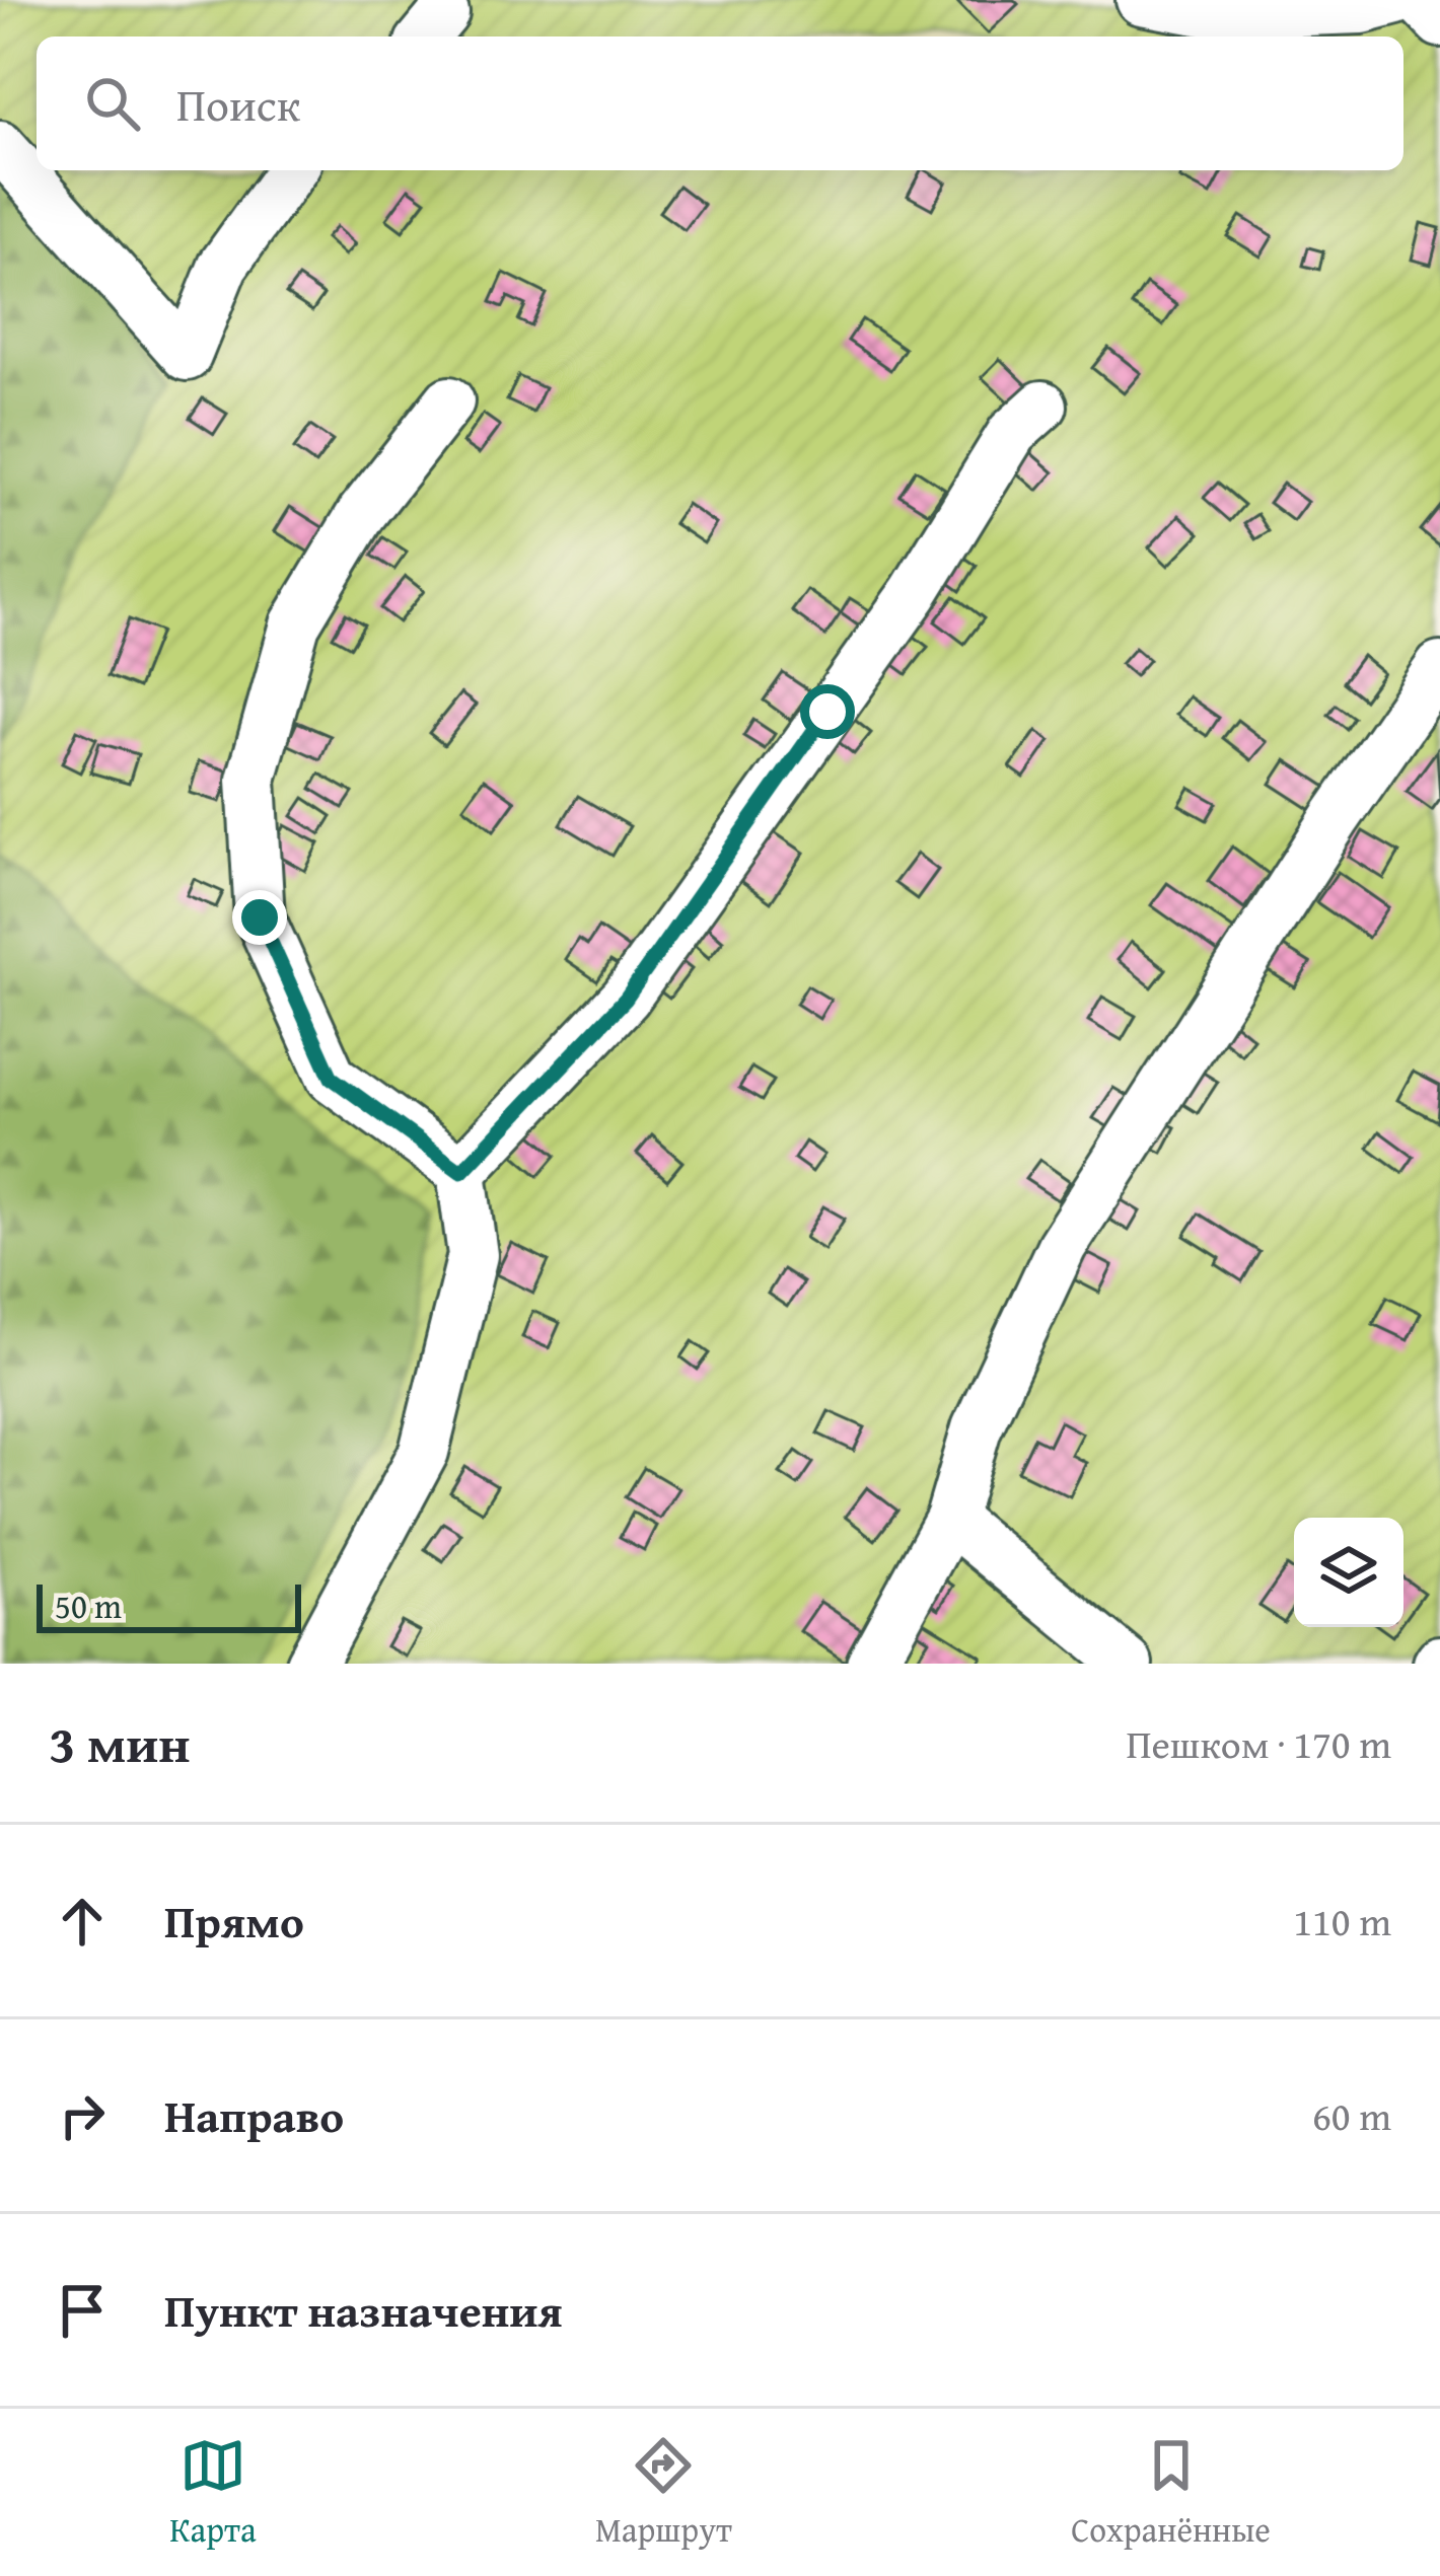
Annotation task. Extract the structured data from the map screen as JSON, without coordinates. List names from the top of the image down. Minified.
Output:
{"scale_bar":"50 m","page":{"search":"Поиск","scale":"50 m","heading":["3 мин","Пешком · 170 m"],"list":[["Прямо","110 m"],["Направо","60 m"],"Пункт назначения"],"nav":["Карта","Маршрут","Сохранённые"]}}
